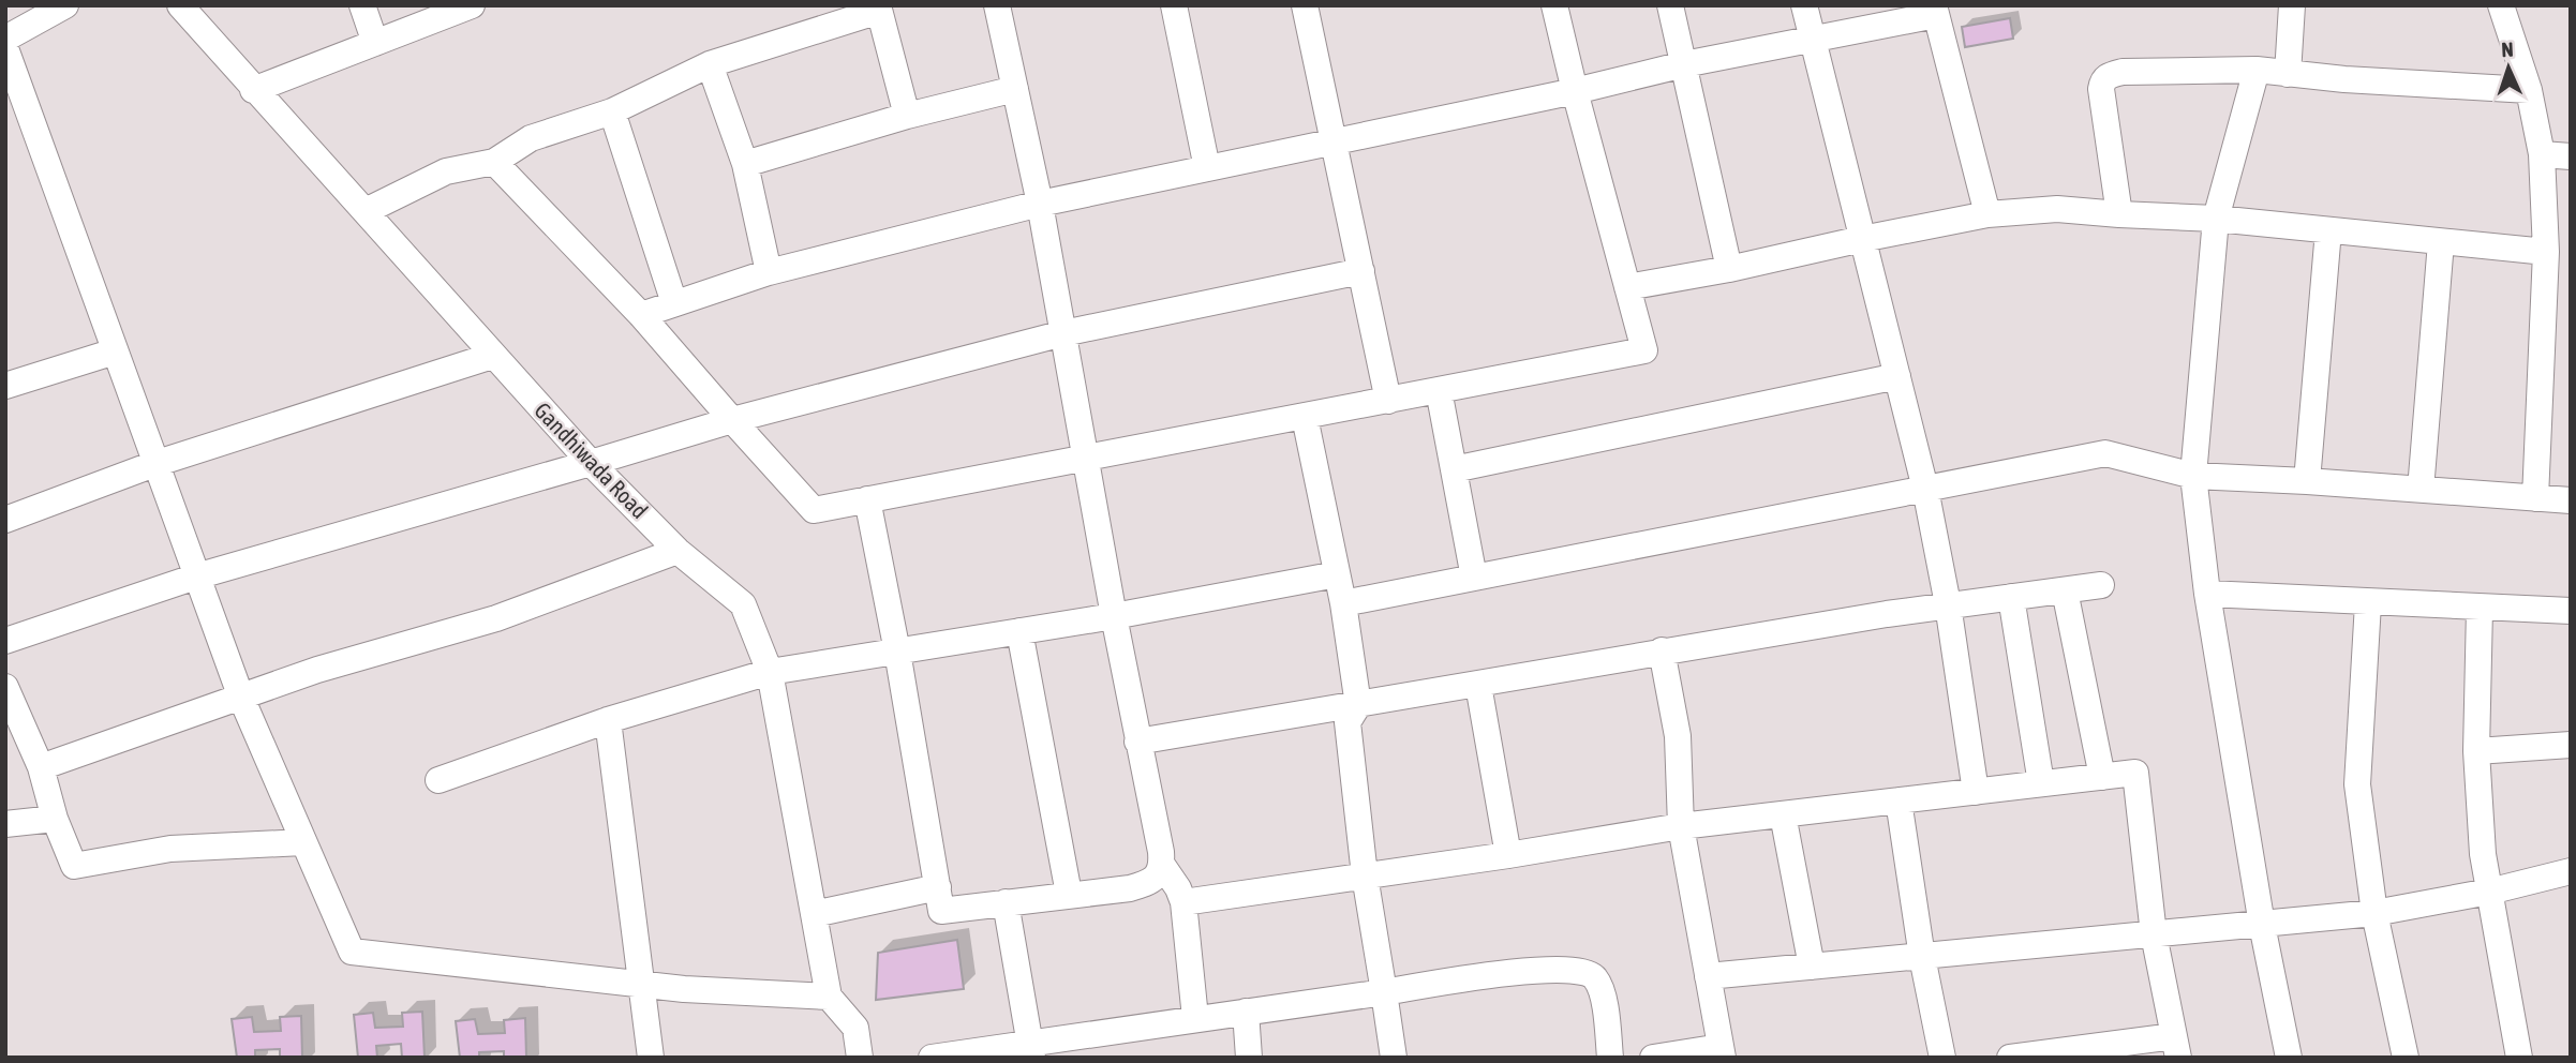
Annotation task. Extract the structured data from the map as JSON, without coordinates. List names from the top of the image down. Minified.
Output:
{"streets":{"street":["Gandhiwada Road"]},"north":"top"}
